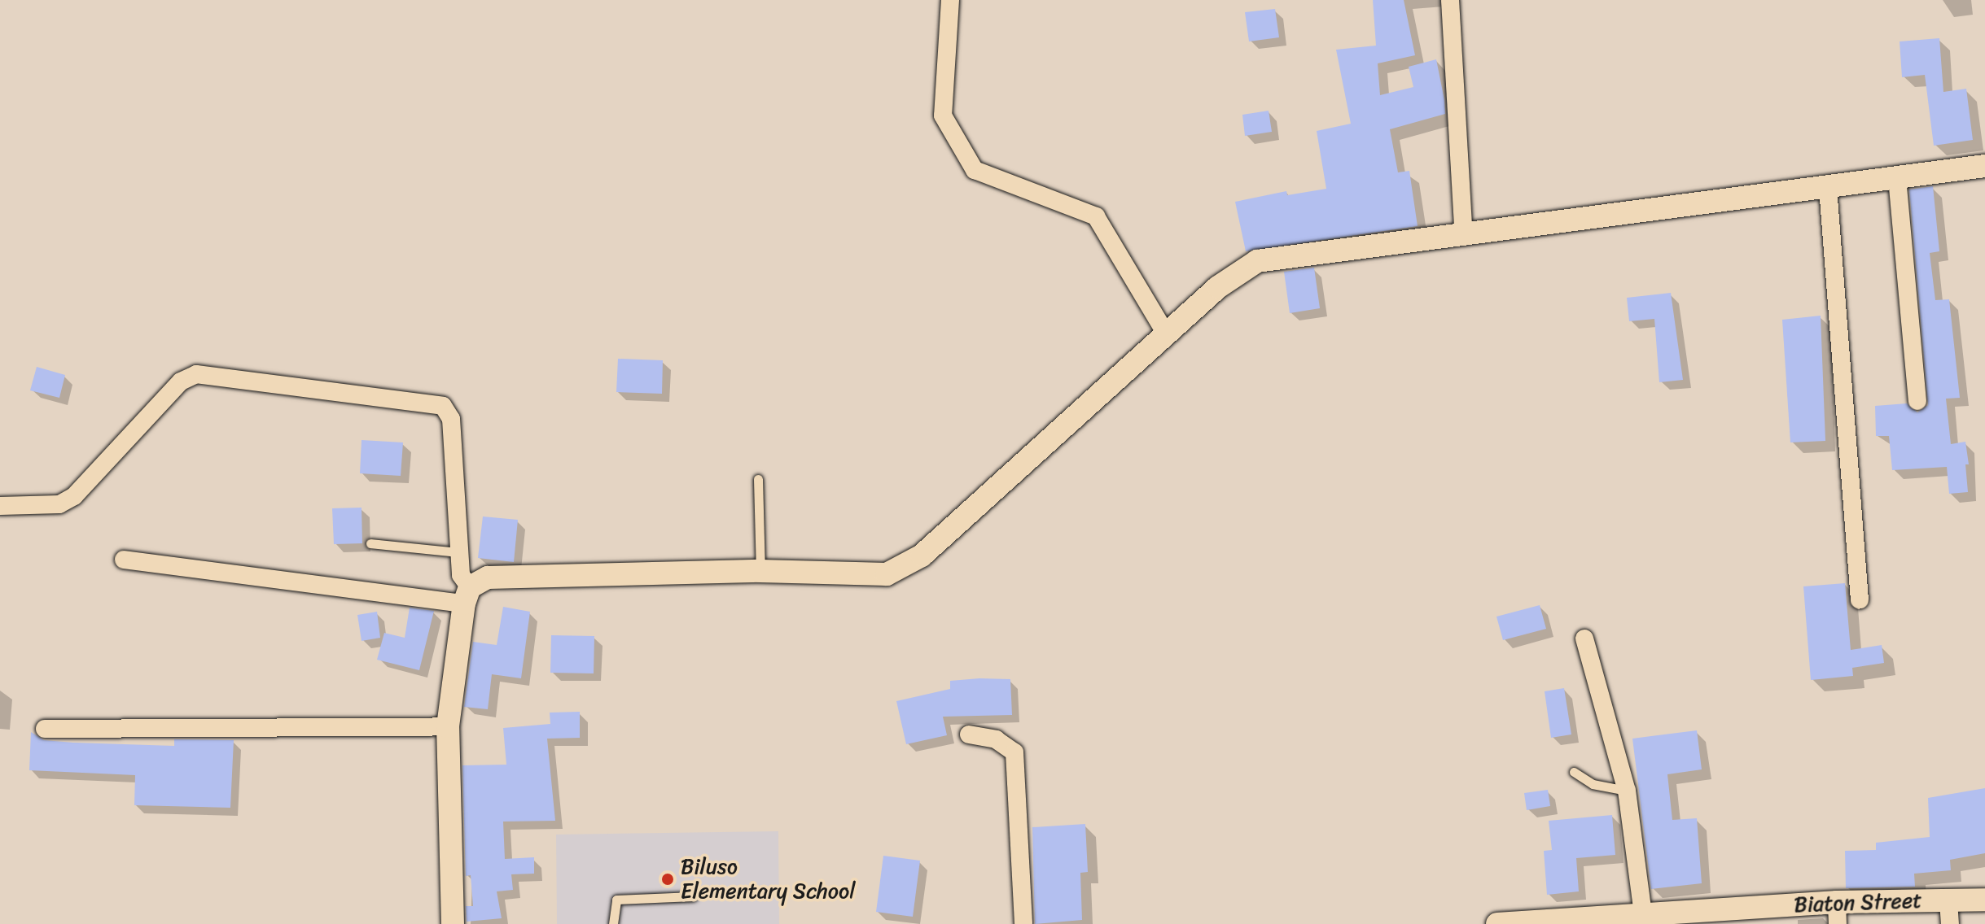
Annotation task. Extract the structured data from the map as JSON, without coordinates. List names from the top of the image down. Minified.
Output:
{"streets":{"street":["Biaton Street"]},"places":["Biluso Elementary School"]}
